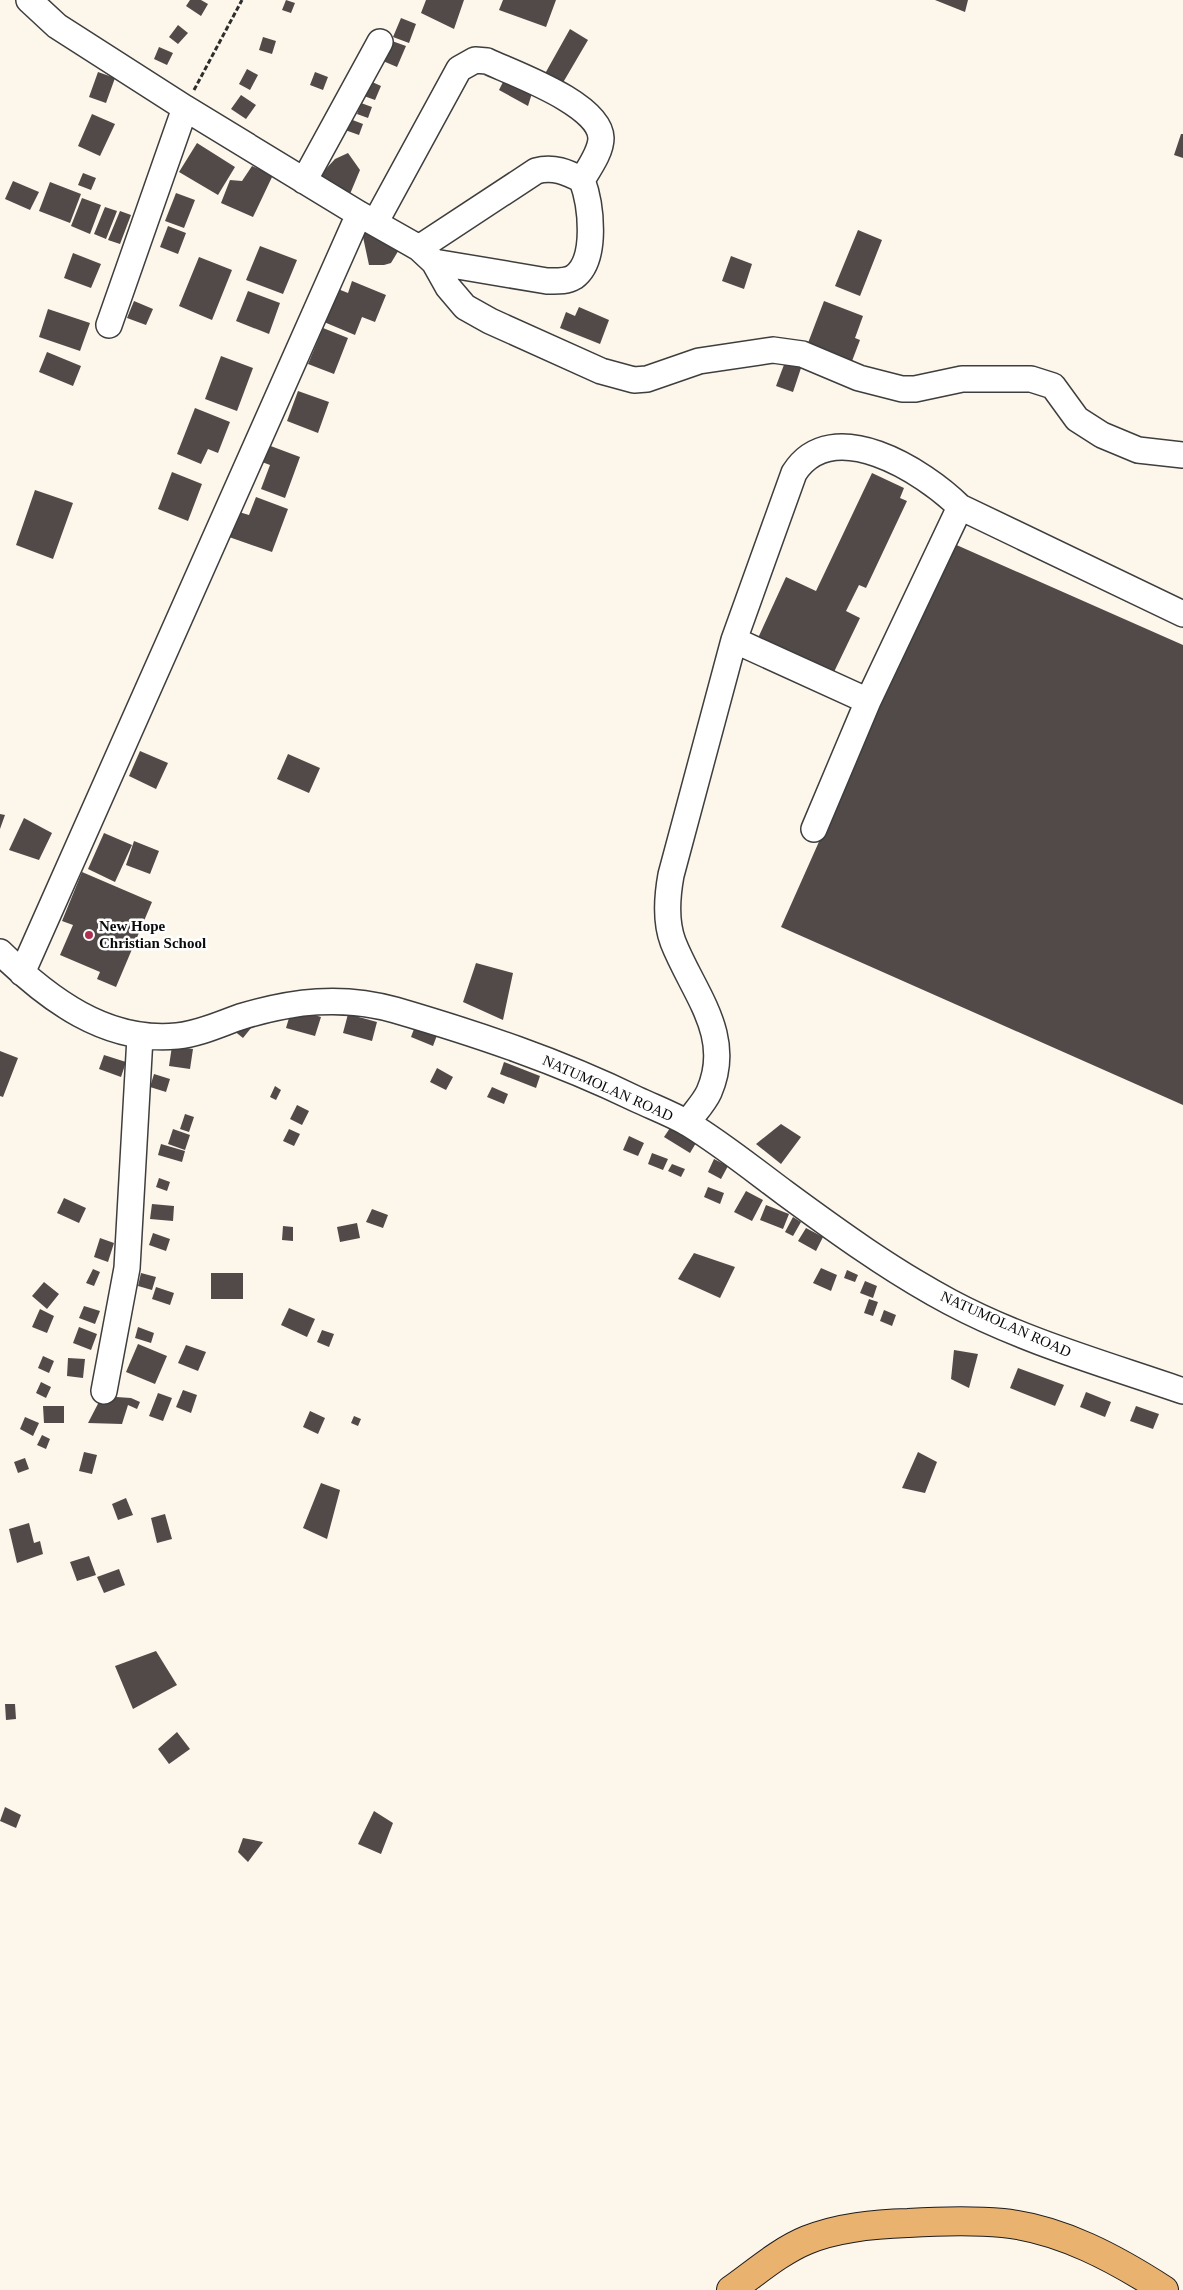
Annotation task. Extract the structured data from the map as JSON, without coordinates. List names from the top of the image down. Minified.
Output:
{"streets":{"street":["NATUMOLAN ROAD"]},"places":["New Hope Christian School"]}
